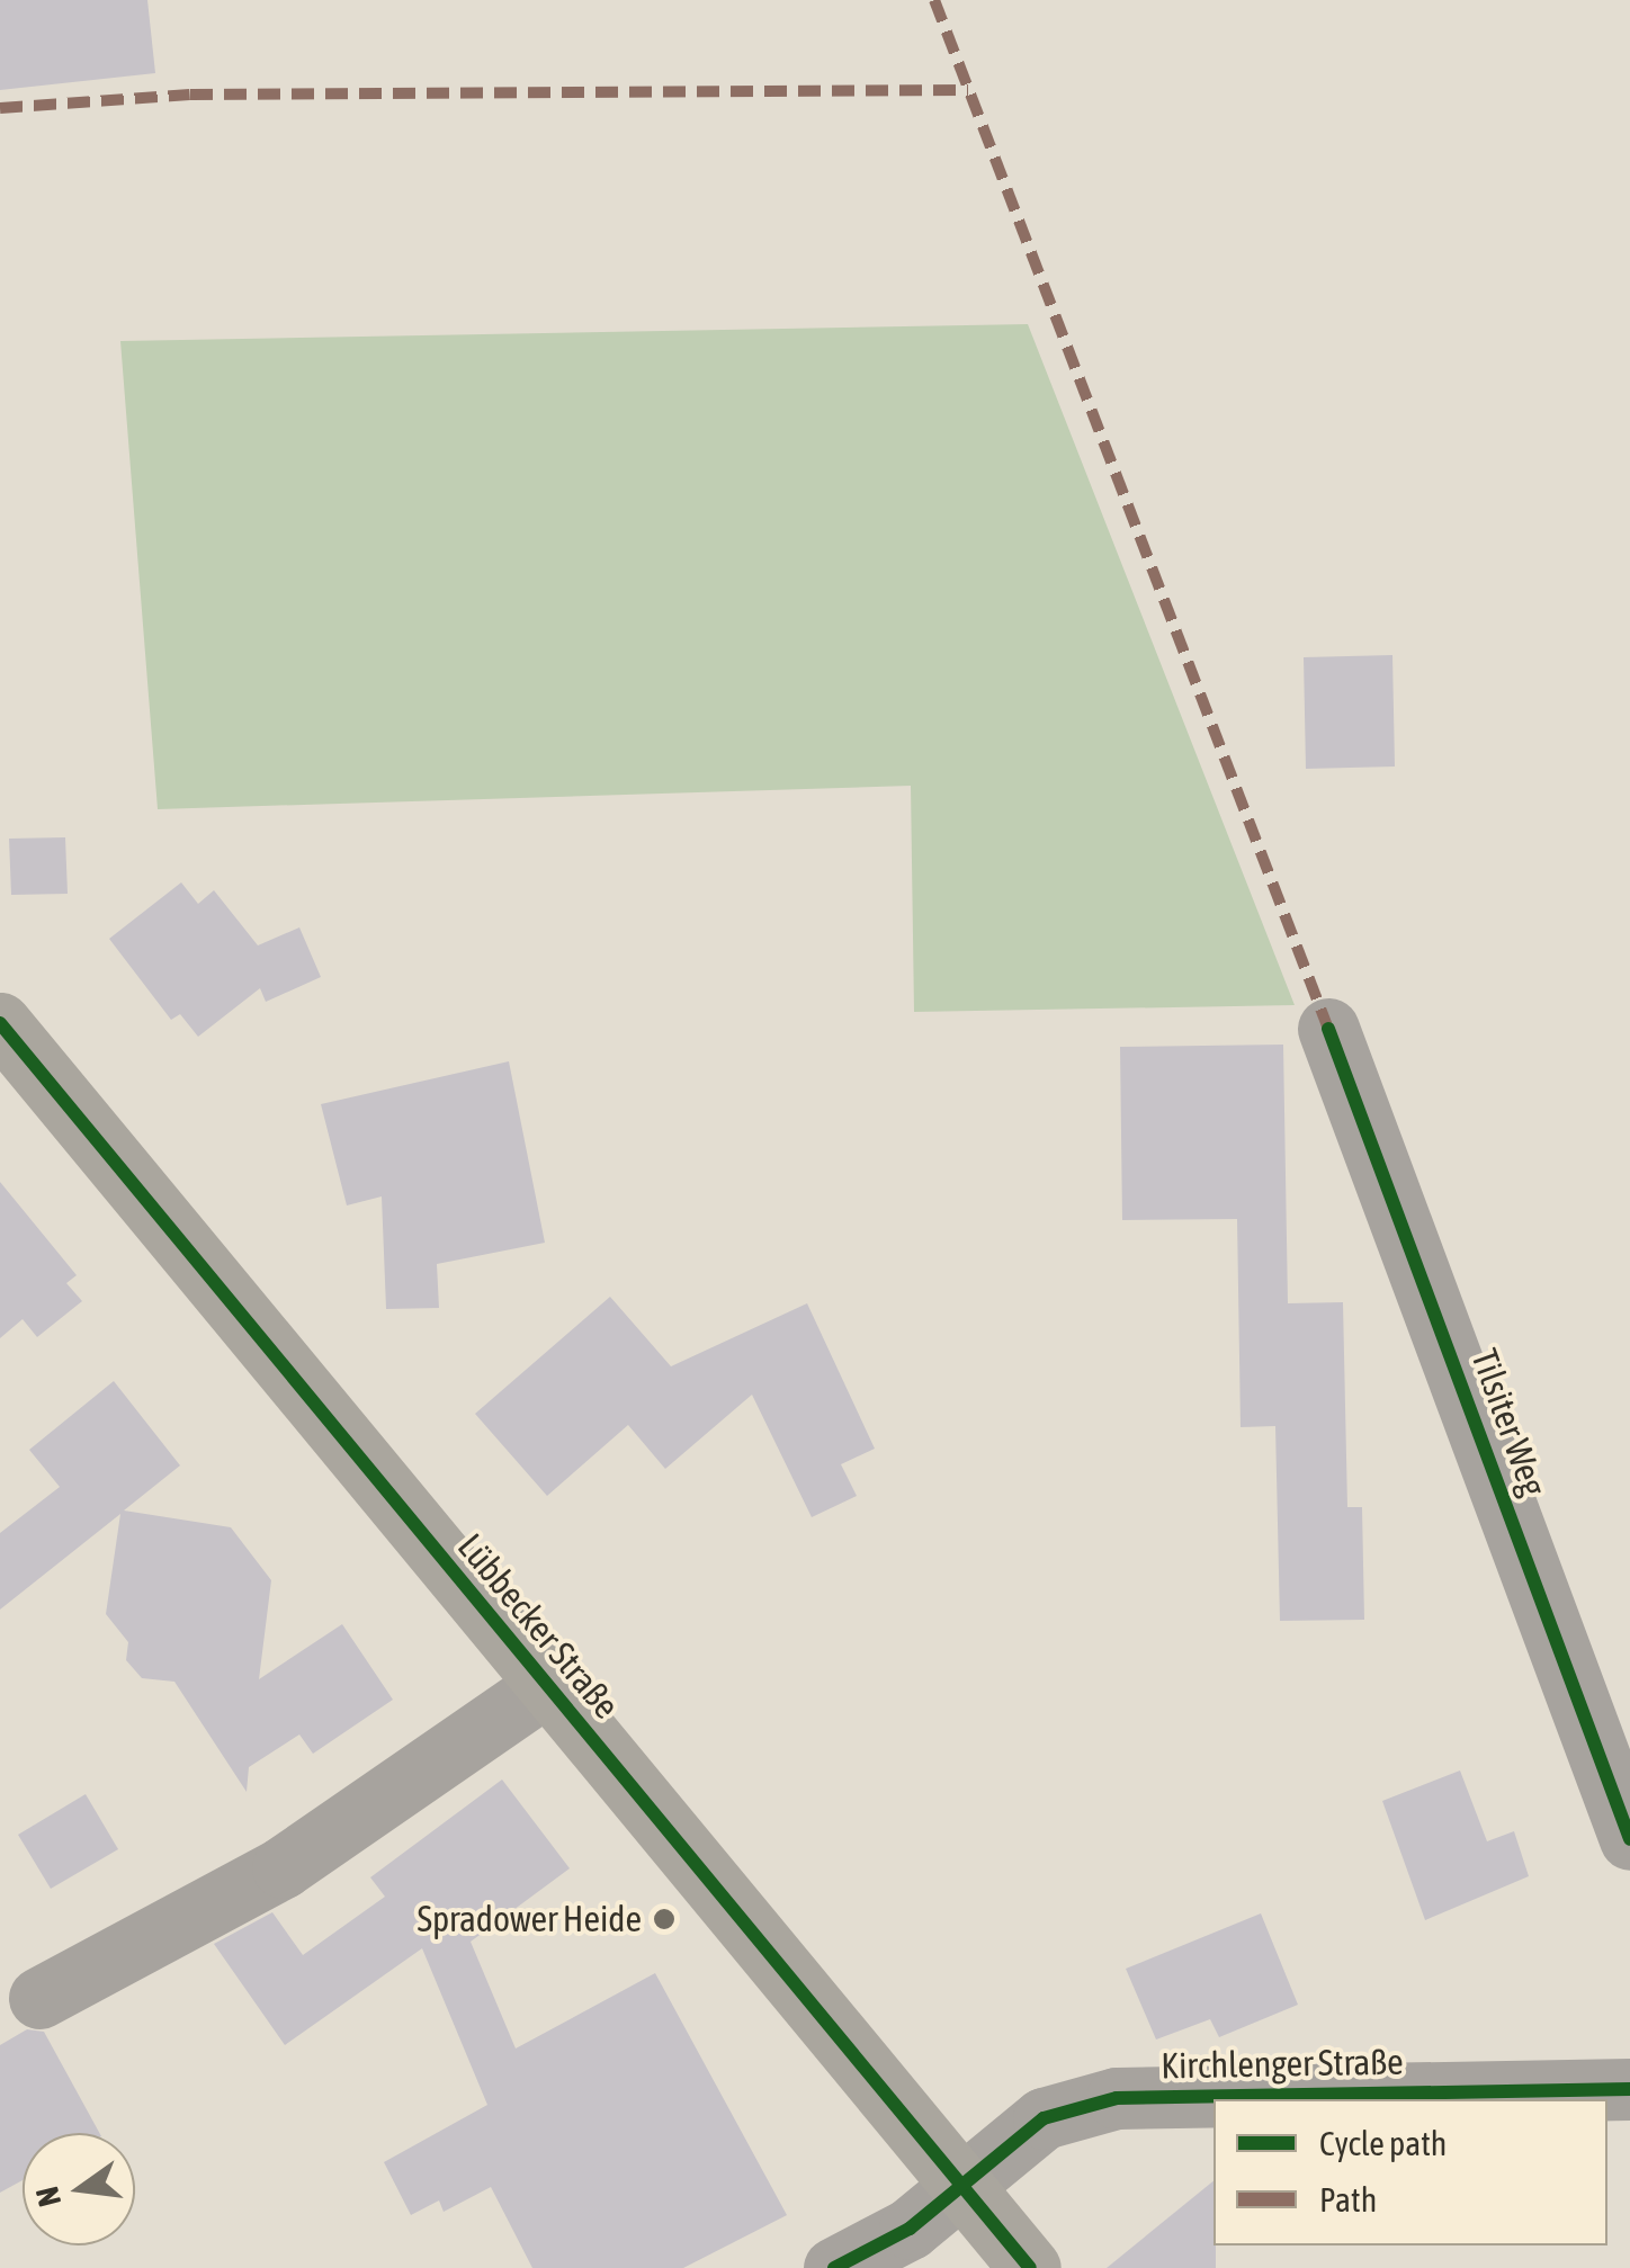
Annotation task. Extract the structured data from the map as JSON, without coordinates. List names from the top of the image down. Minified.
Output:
{"streets":{"main road":["Lübbecker Straße"],"street":["Tilsiter Weg","Kirchlenger Straße"]},"crossings":[["Lübbecker Straße","Kirchlenger Straße"]],"places":["Spradower Heide"],"legend":["Cycle path","Path"],"north":"left"}
